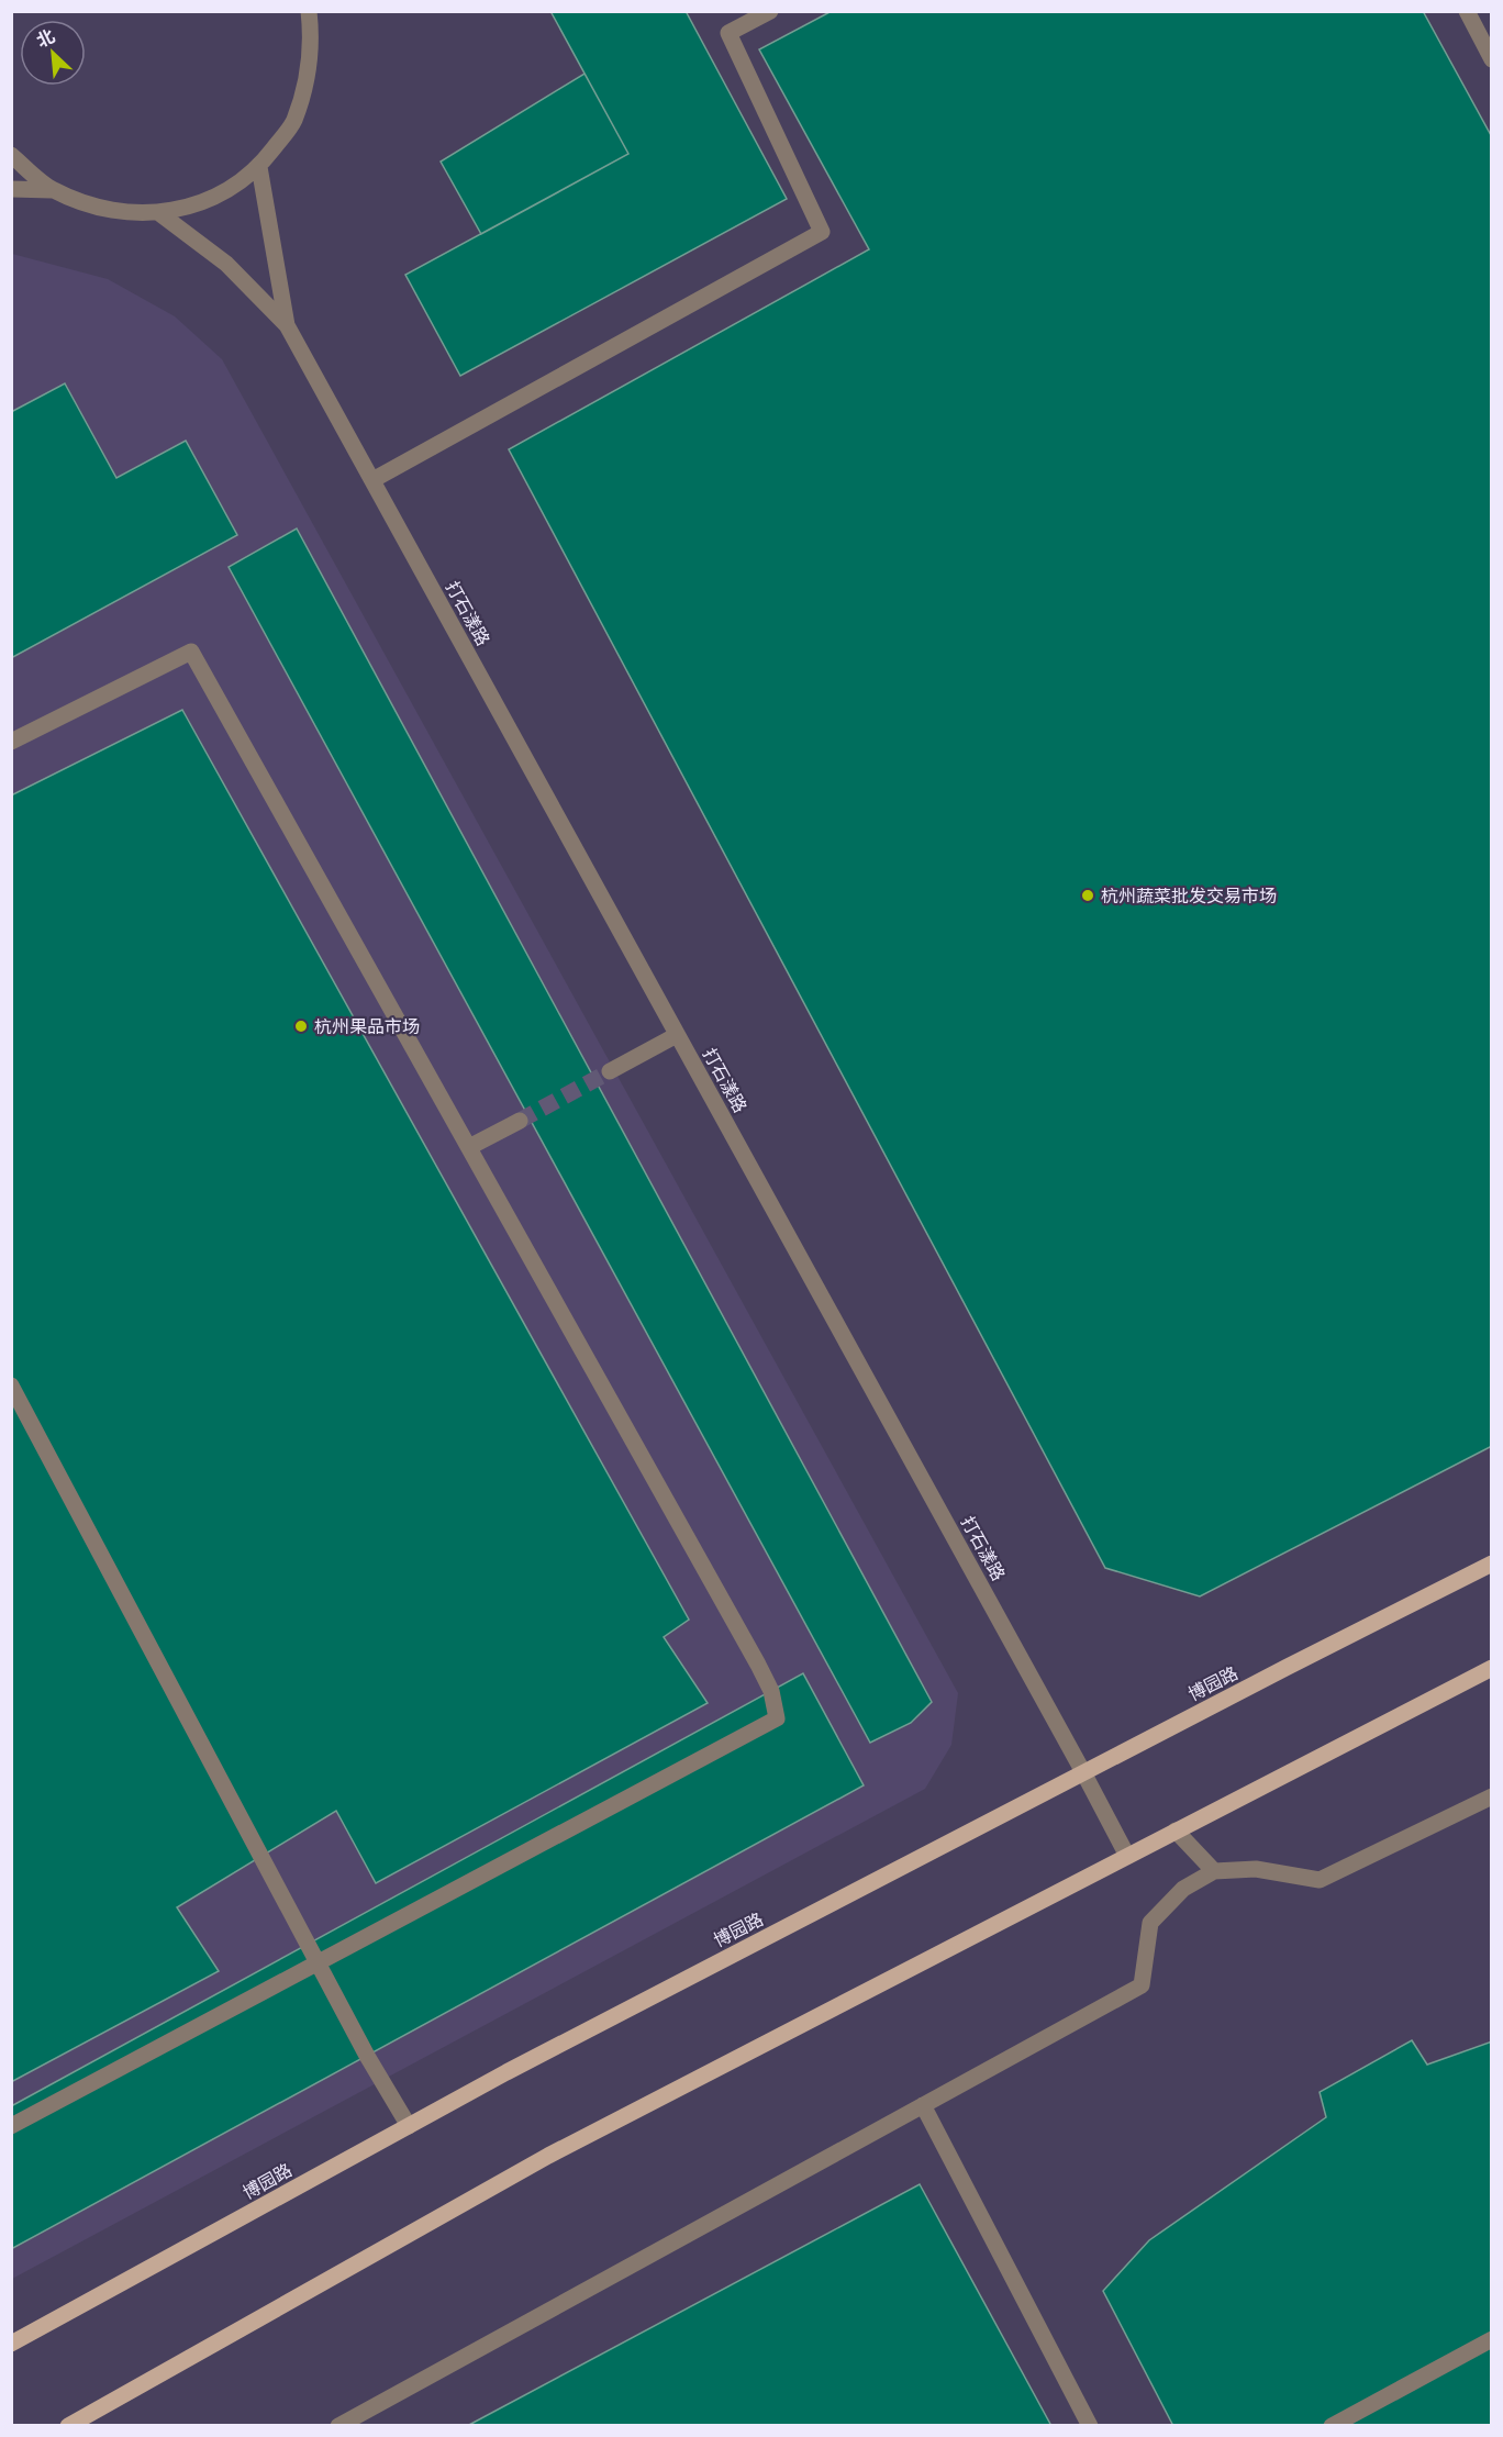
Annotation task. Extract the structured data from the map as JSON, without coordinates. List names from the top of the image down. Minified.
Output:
{"streets":{"main road":["博园路"],"street":["打石漾路"]},"crossings":[["打石漾路","博园路"]],"places":["杭州蔬菜批发交易市场","杭州果品市场"],"north":"top left"}
